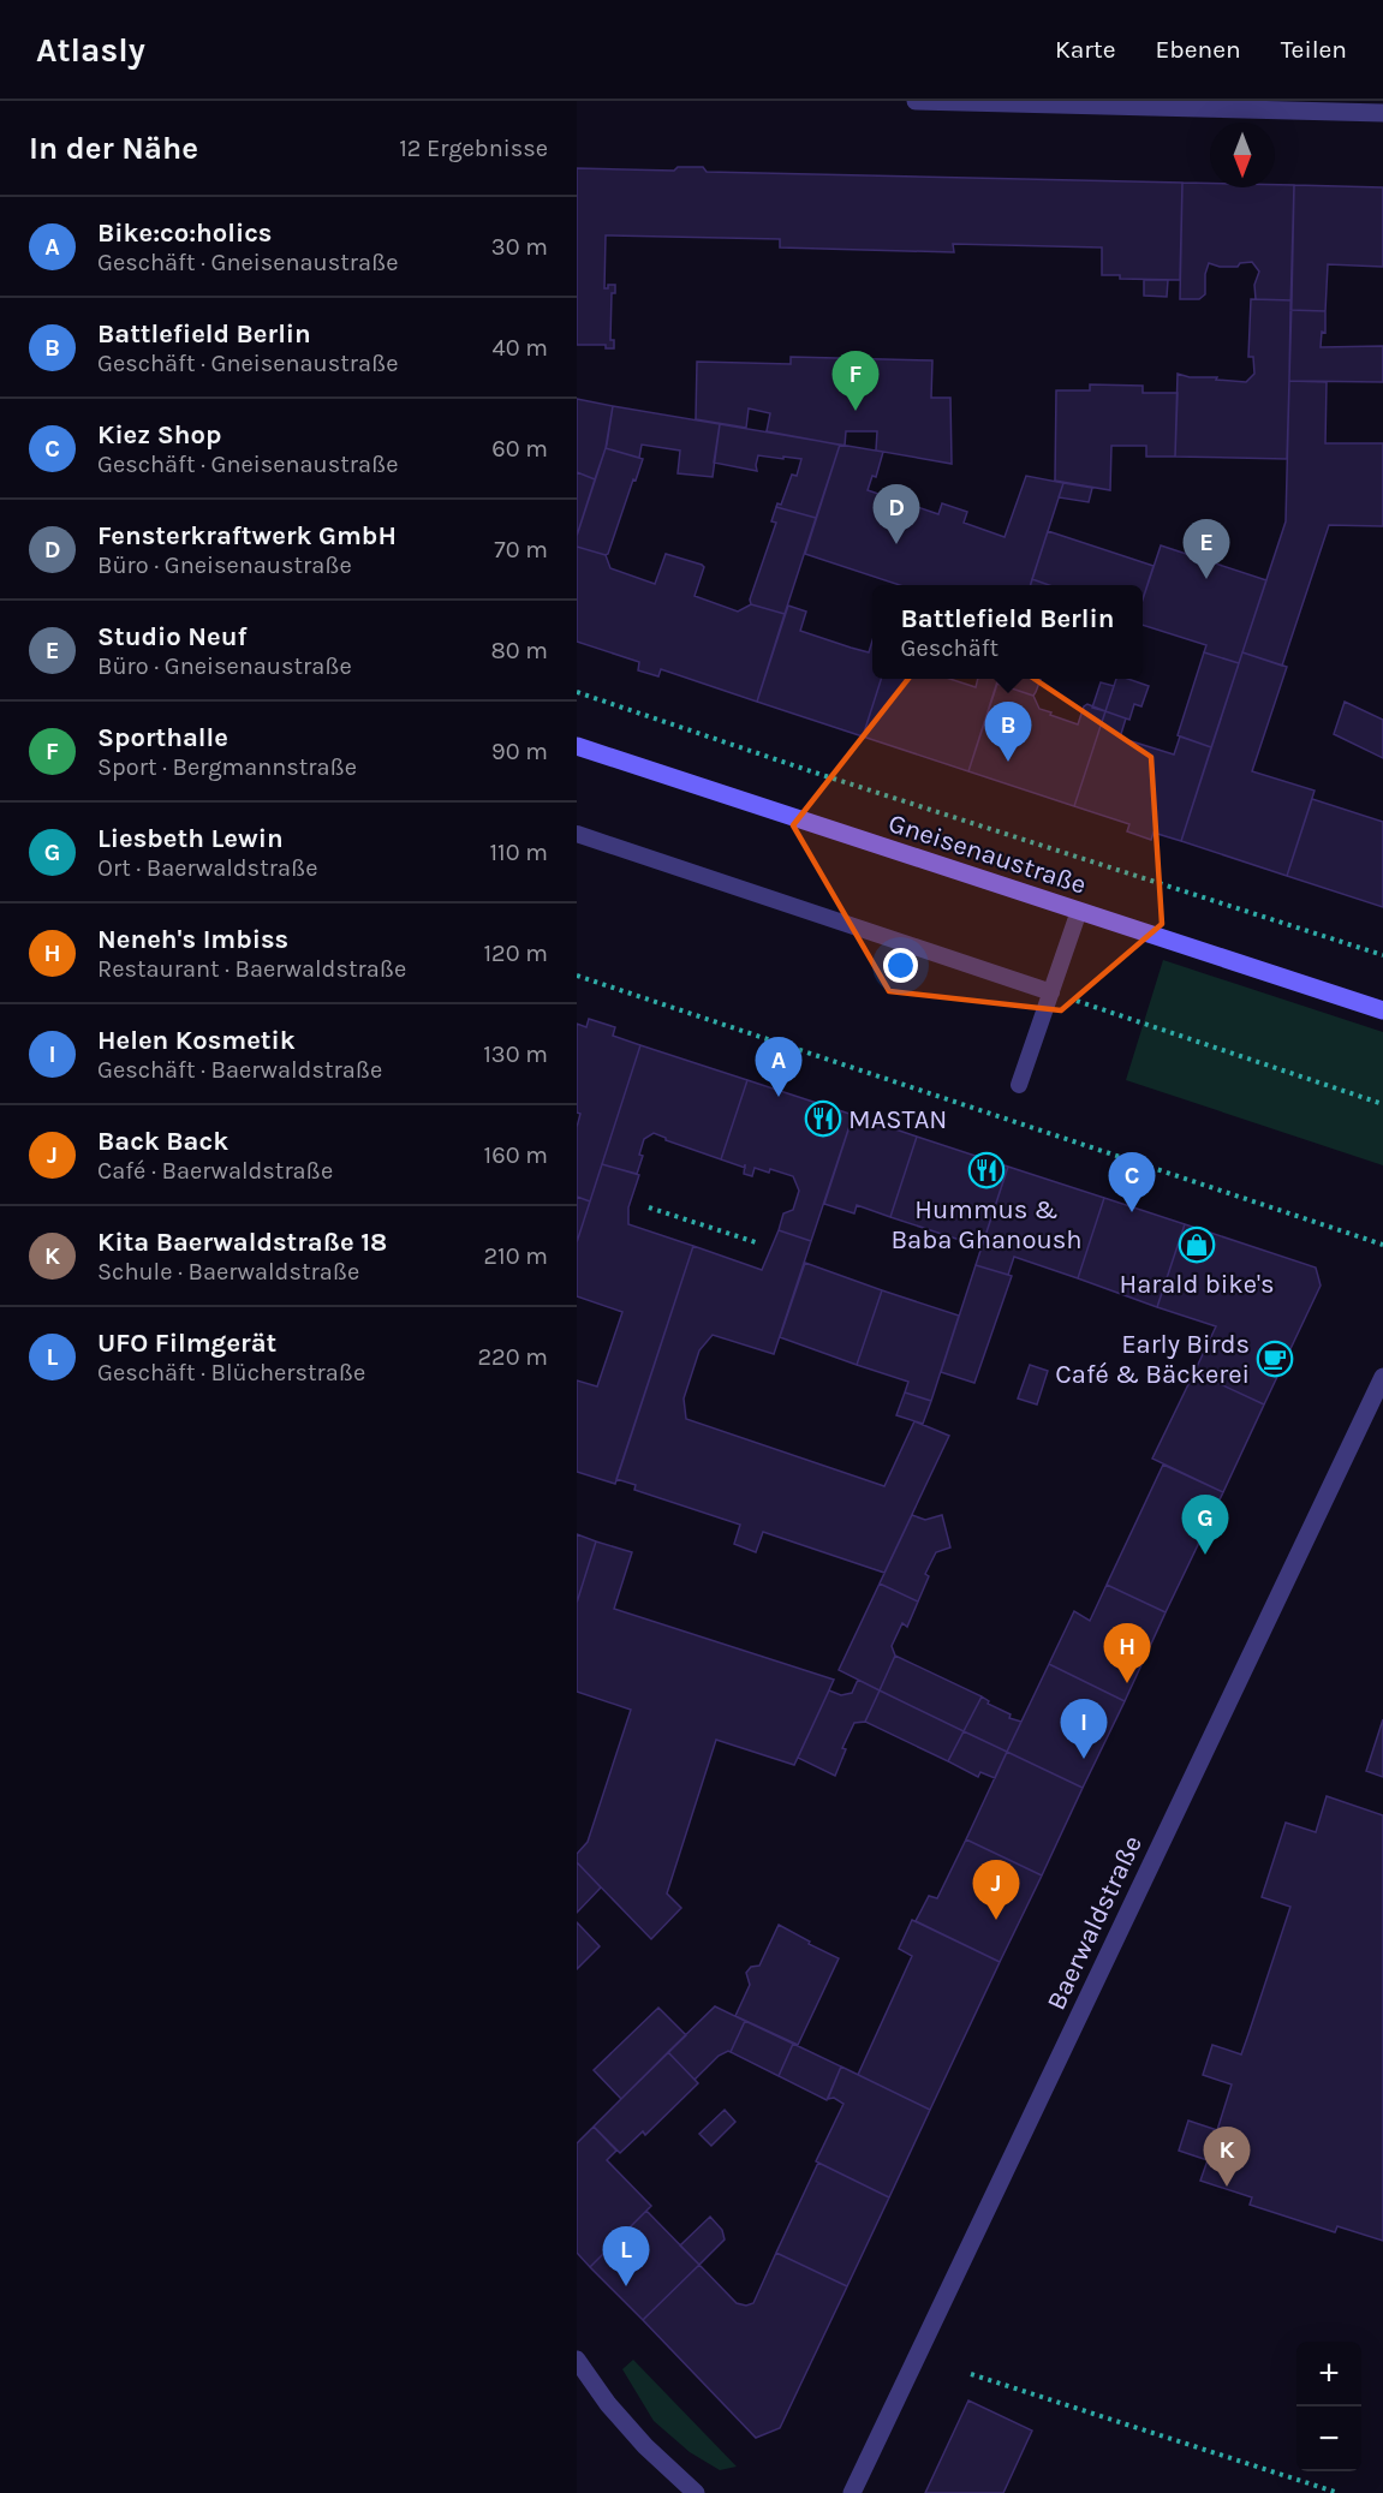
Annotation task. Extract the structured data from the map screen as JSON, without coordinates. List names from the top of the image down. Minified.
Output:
{"streets":{"main road":["Gneisenaustraße"],"street":["Baerwaldstraße"]},"places":{"restaurant":["MASTAN","Hummus & Baba Ghanoush"],"shop":["Harald bike's"],"cafe":["Early Birds Café & Bäckerei"]},"north":"bottom","page":{"header":"Atlasly","nav":["Karte","Ebenen","Teilen"],"heading":["In der Nähe","12 Ergebnisse"],"list":[{"mark":"A","name":"Bike:co:holics","note":"Geschäft · Gneisenaustraße","value":"30 m"},{"mark":"B","name":"Battlefield Berlin","note":"Geschäft · Gneisenaustraße","value":"40 m"},{"mark":"C","name":"Kiez Shop","note":"Geschäft · Gneisenaustraße","value":"60 m"},{"mark":"D","name":"Fensterkraftwerk GmbH","note":"Büro · Gneisenaustraße","value":"70 m"},{"mark":"E","name":"Studio Neuf","note":"Büro · Gneisenaustraße","value":"80 m"},{"mark":"F","name":"Sporthalle","note":"Sport · Bergmannstraße","value":"90 m"},{"mark":"G","name":"Liesbeth Lewin","note":"Ort · Baerwaldstraße","value":"110 m"},{"mark":"H","name":"Neneh's Imbiss","note":"Restaurant · Baerwaldstraße","value":"120 m"},{"mark":"I","name":"Helen Kosmetik","note":"Geschäft · Baerwaldstraße","value":"130 m"},{"mark":"J","name":"Back Back","note":"Café · Baerwaldstraße","value":"160 m"},{"mark":"K","name":"Kita Baerwaldstraße 18","note":"Schule · Baerwaldstraße","value":"210 m"},{"mark":"L","name":"UFO Filmgerät","note":"Geschäft · Blücherstraße","value":"220 m"}],"pins":["F","D","E","B","A","C","G","H","I","J","K","L"],"popup":["Battlefield Berlin","Geschäft"],"map_buttons":["+","−"]}}
